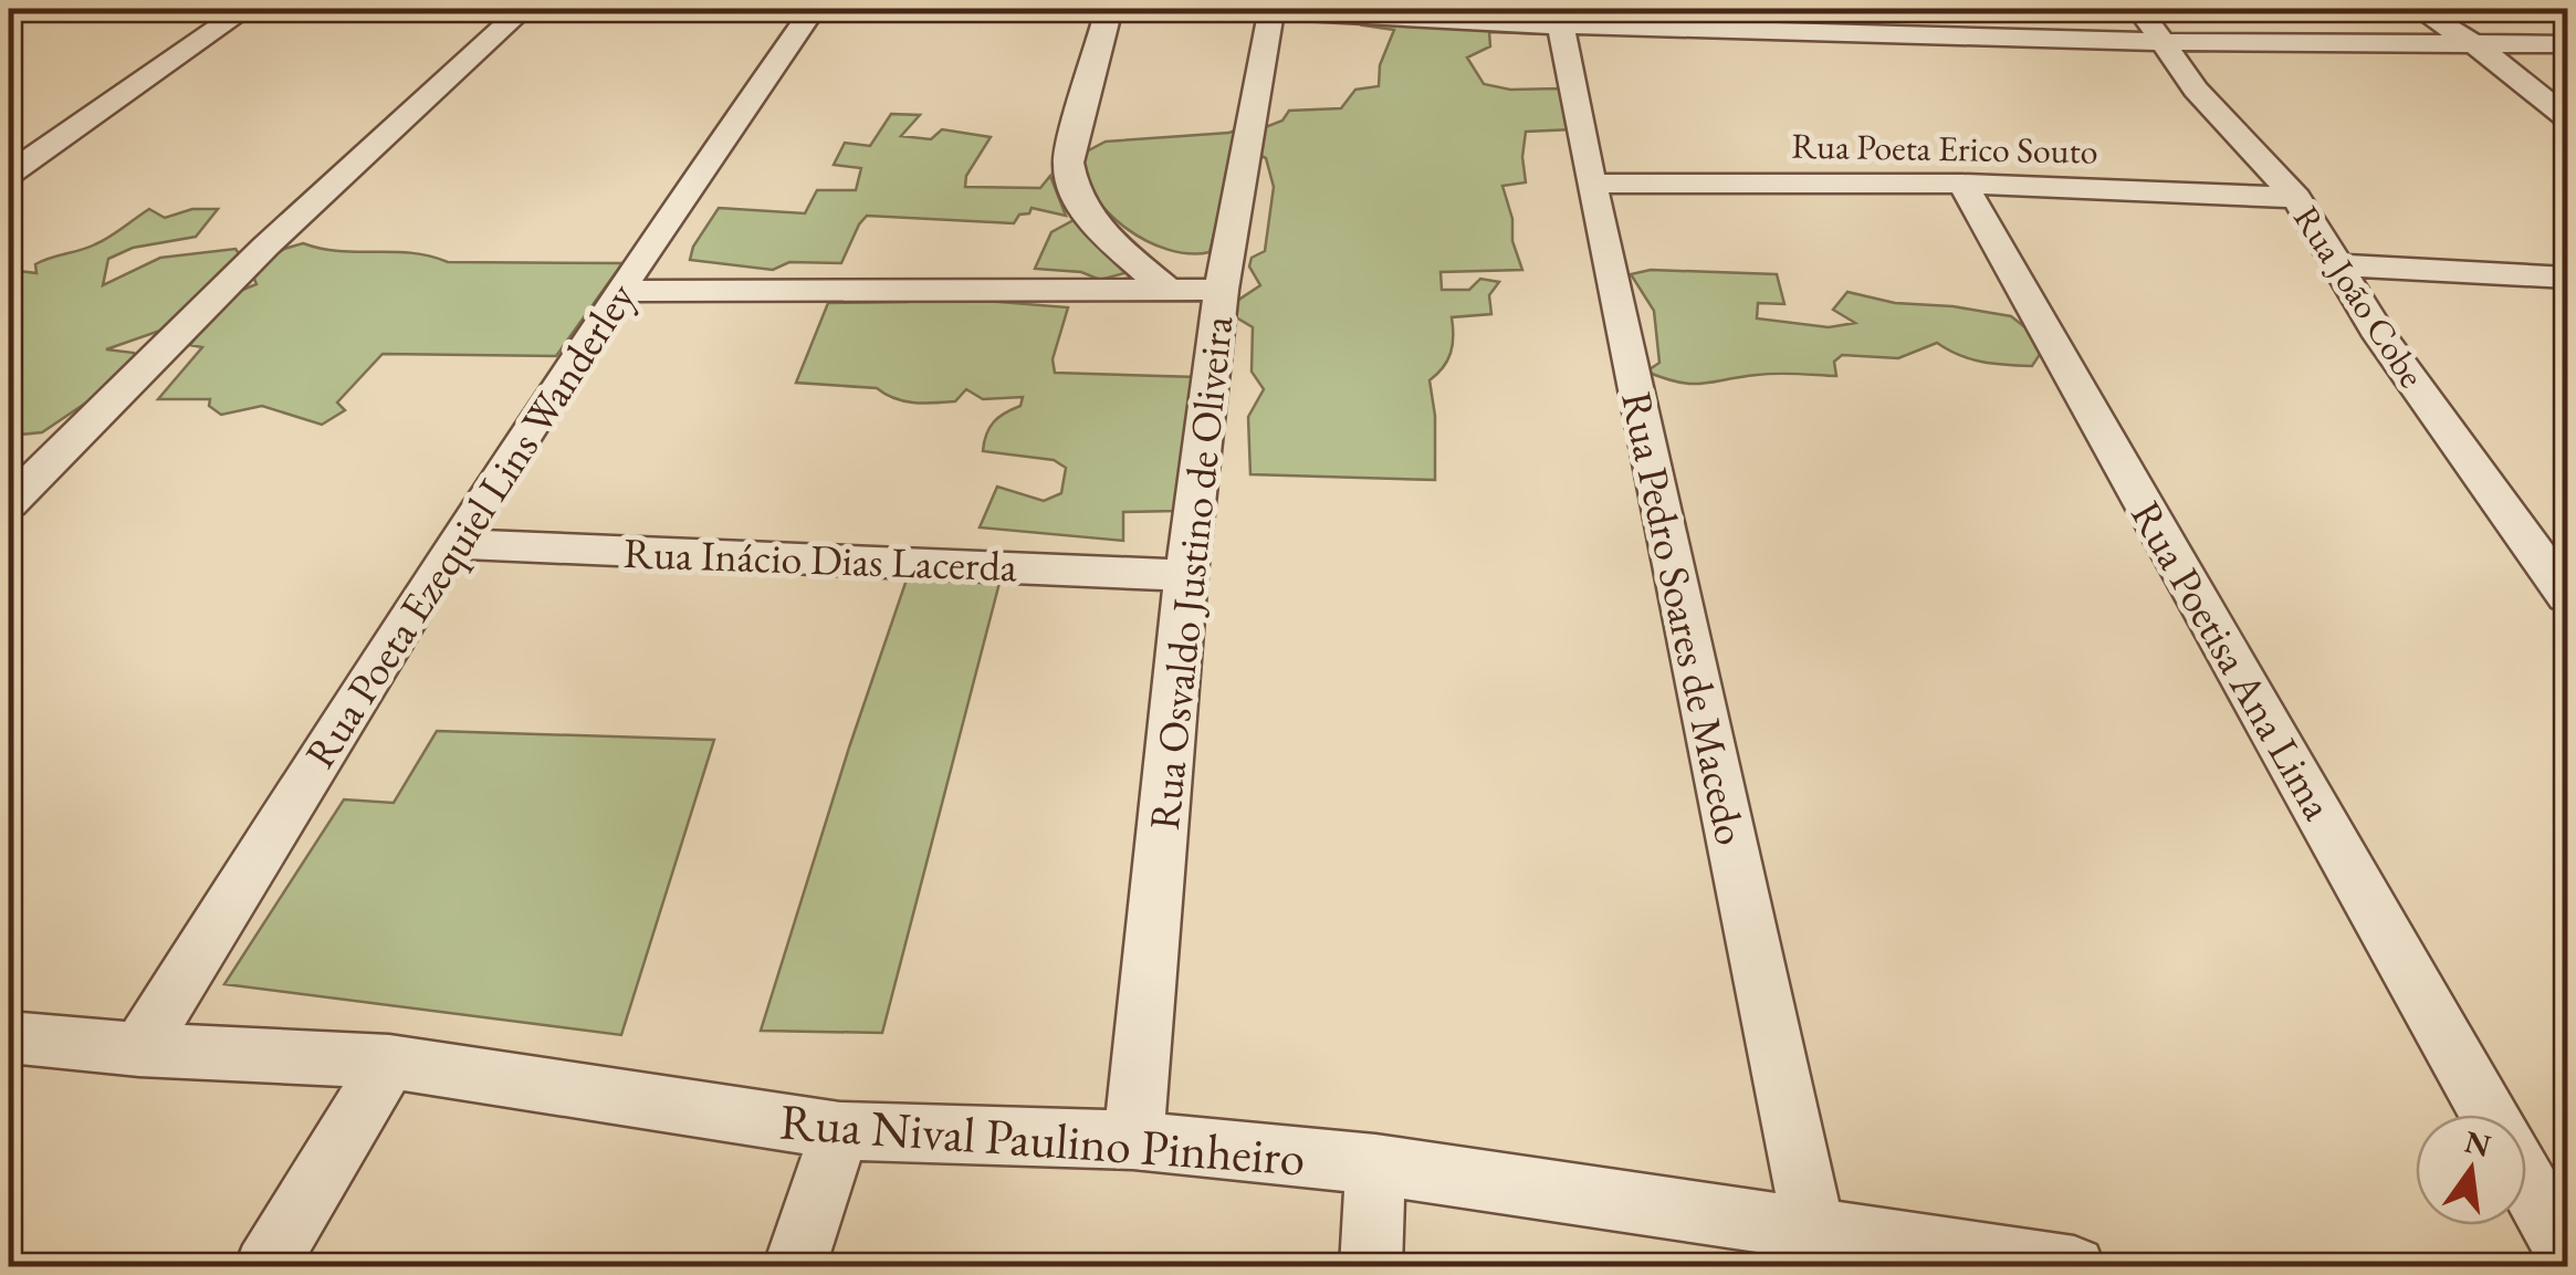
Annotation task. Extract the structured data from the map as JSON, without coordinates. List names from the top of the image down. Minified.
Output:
{"streets":{"street":["Rua Poeta Erico Souto","Rua João Cobe","Rua Poeta Ezequiel Lins Wanderley","Rua Inácio Dias Lacerda","Rua Osvaldo Justino de Oliveira","Rua Pedro Soares de Macedo","Rua Poetisa Ana Lima","Rua Nival Paulino Pinheiro"]},"crossings":[["Rua Poeta Erico Souto","Rua João Cobe"],["Rua Poeta Erico Souto","Rua Pedro Soares de Macedo"],["Rua Poeta Erico Souto","Rua Poetisa Ana Lima"],["Rua Poeta Ezequiel Lins Wanderley","Rua Inácio Dias Lacerda"],["Rua Poeta Ezequiel Lins Wanderley","Rua Nival Paulino Pinheiro"],["Rua Inácio Dias Lacerda","Rua Osvaldo Justino de Oliveira"],["Rua Osvaldo Justino de Oliveira","Rua Nival Paulino Pinheiro"],["Rua Pedro Soares de Macedo","Rua Nival Paulino Pinheiro"]],"north":"top"}
